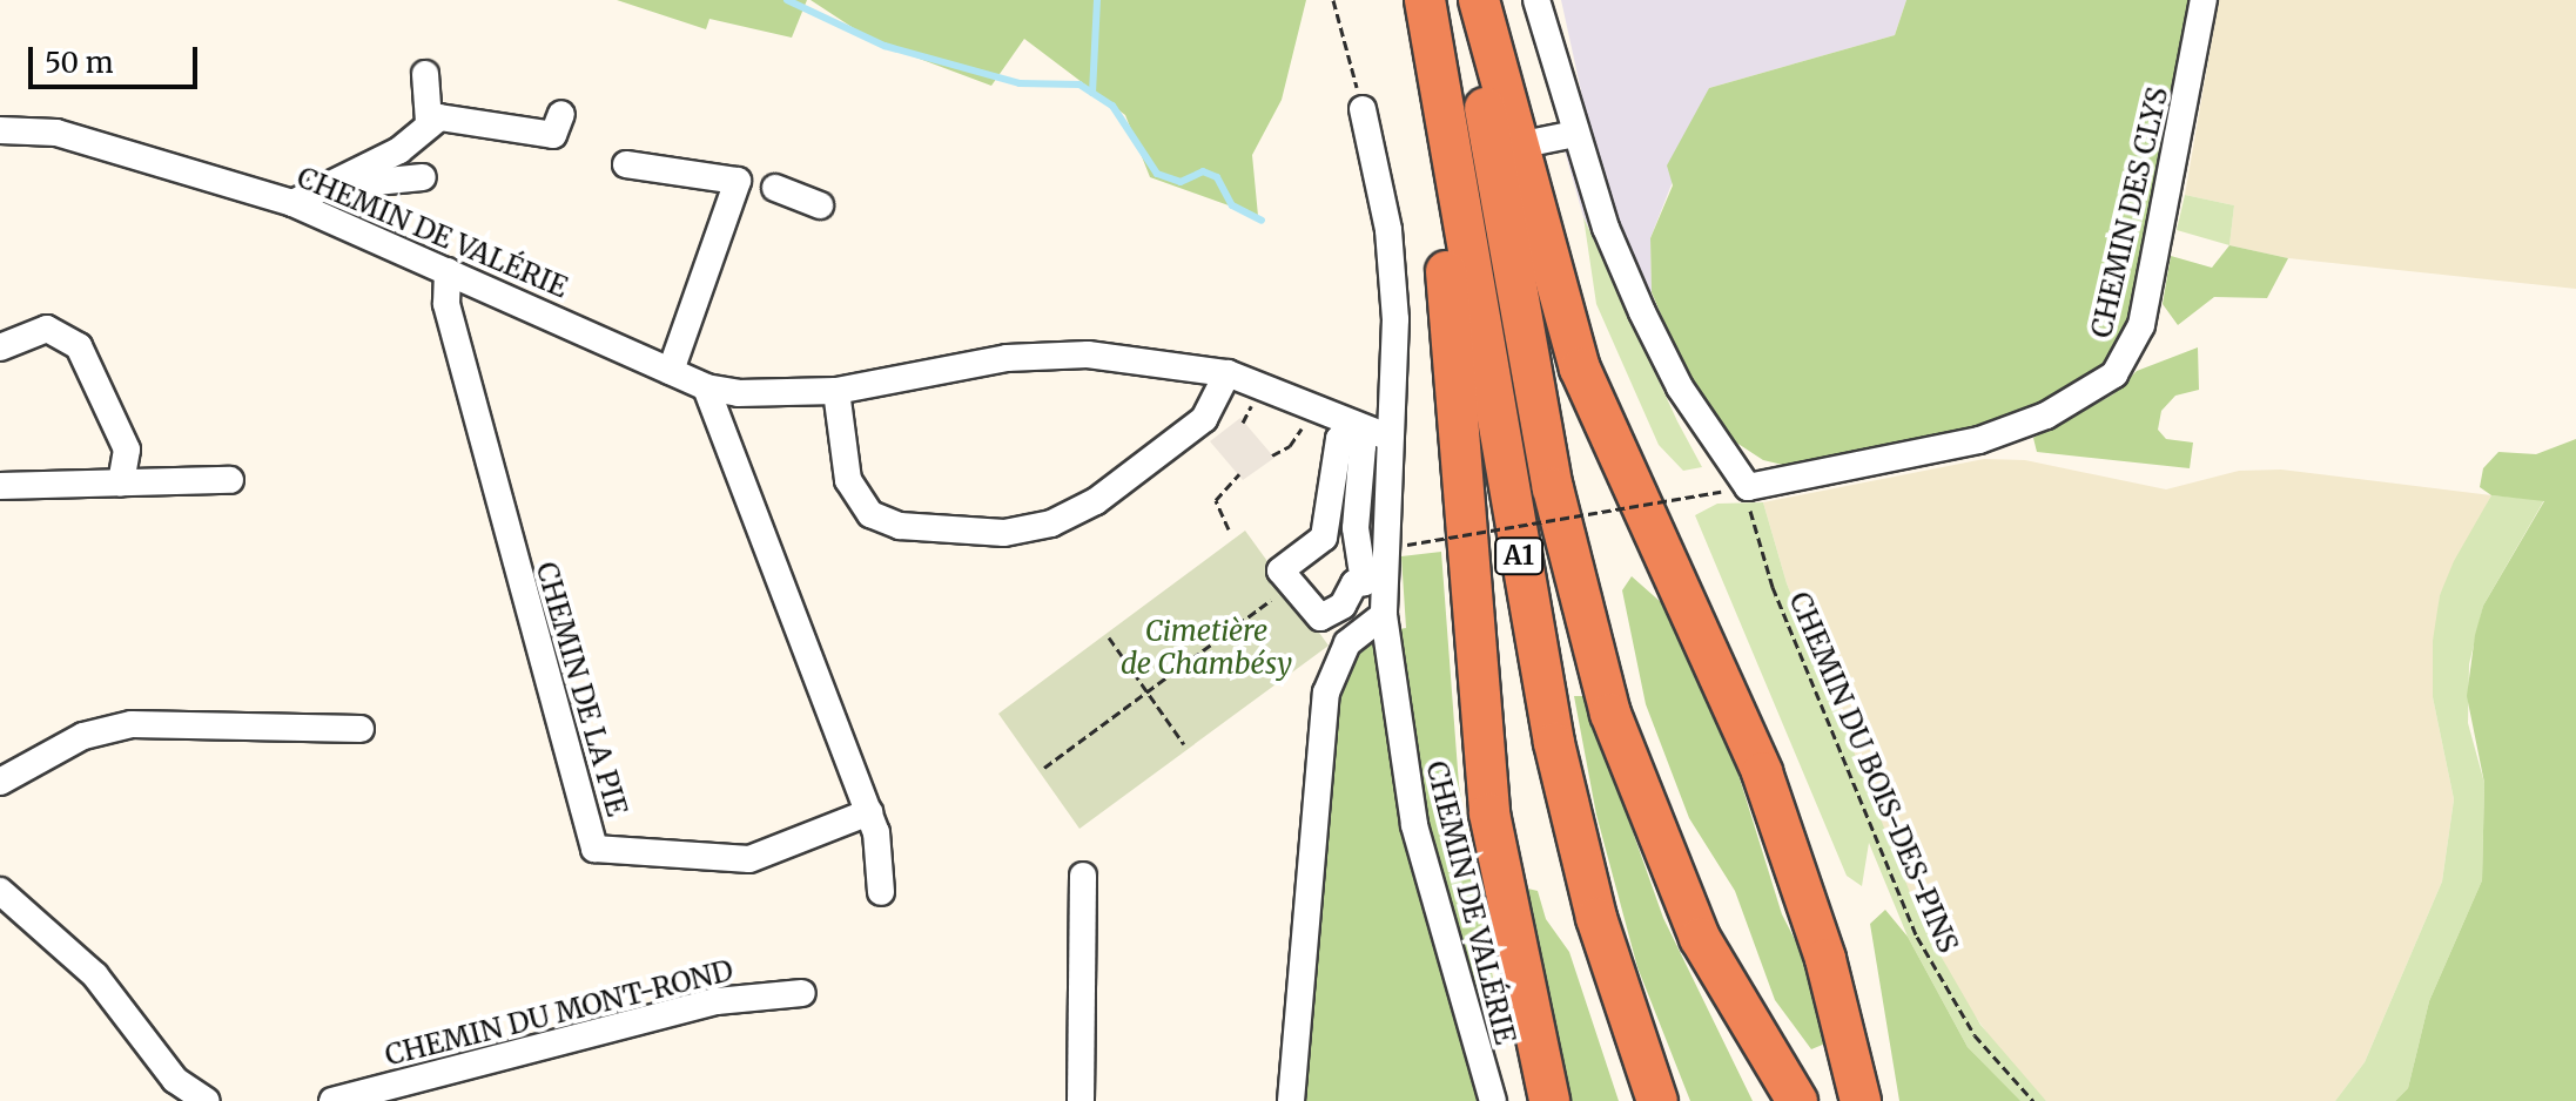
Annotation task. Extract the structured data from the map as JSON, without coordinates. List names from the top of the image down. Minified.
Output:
{"streets":{"highway":["A1"],"street":["CHEMIN DES CLYS","CHEMIN DE VALÉRIE","CHEMIN DE LA PIE","CHEMIN DU MONT-ROND"],"path":["CHEMIN DU BOIS-DES-PINS"]},"crossings":[["CHEMIN DES CLYS","CHEMIN DU BOIS-DES-PINS"],["CHEMIN DE VALÉRIE","CHEMIN DE LA PIE"]],"parks":["Cimetière de Chambésy"],"scale_bar":"50 m"}
